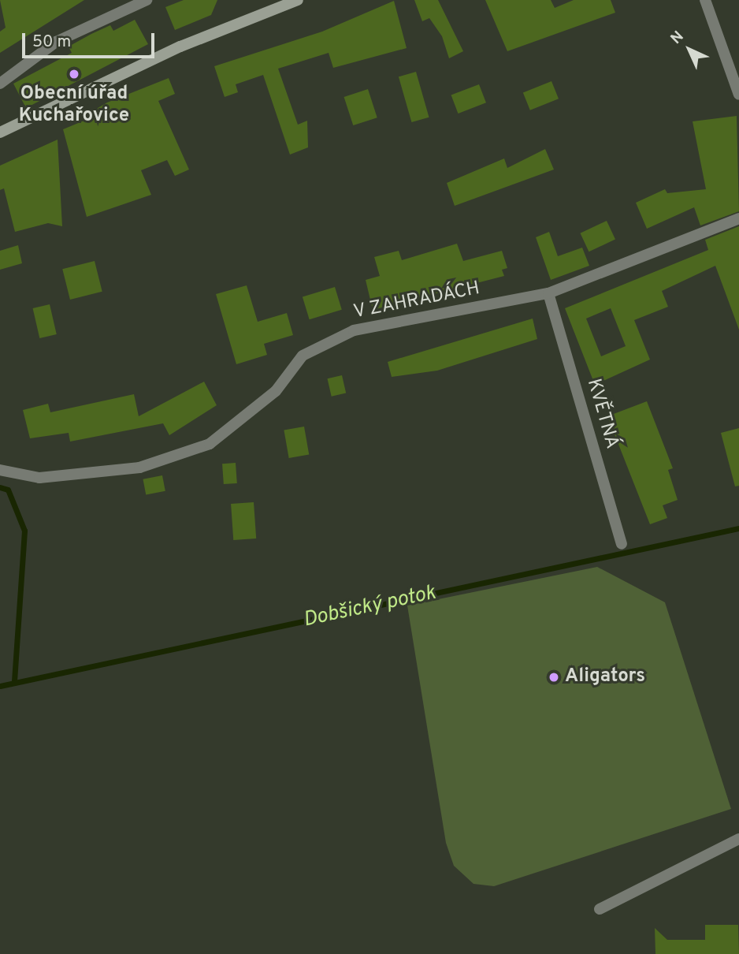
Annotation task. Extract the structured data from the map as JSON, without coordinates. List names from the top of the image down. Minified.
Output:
{"streets":{"street":["V ZAHRADÁCH","KVĚTNÁ"]},"crossings":[["V ZAHRADÁCH","KVĚTNÁ"]],"water":["Dobšický potok"],"places":["Obecní úřad Kuchařovice","Aligators"],"scale_bar":"50 m","north":"top left"}
